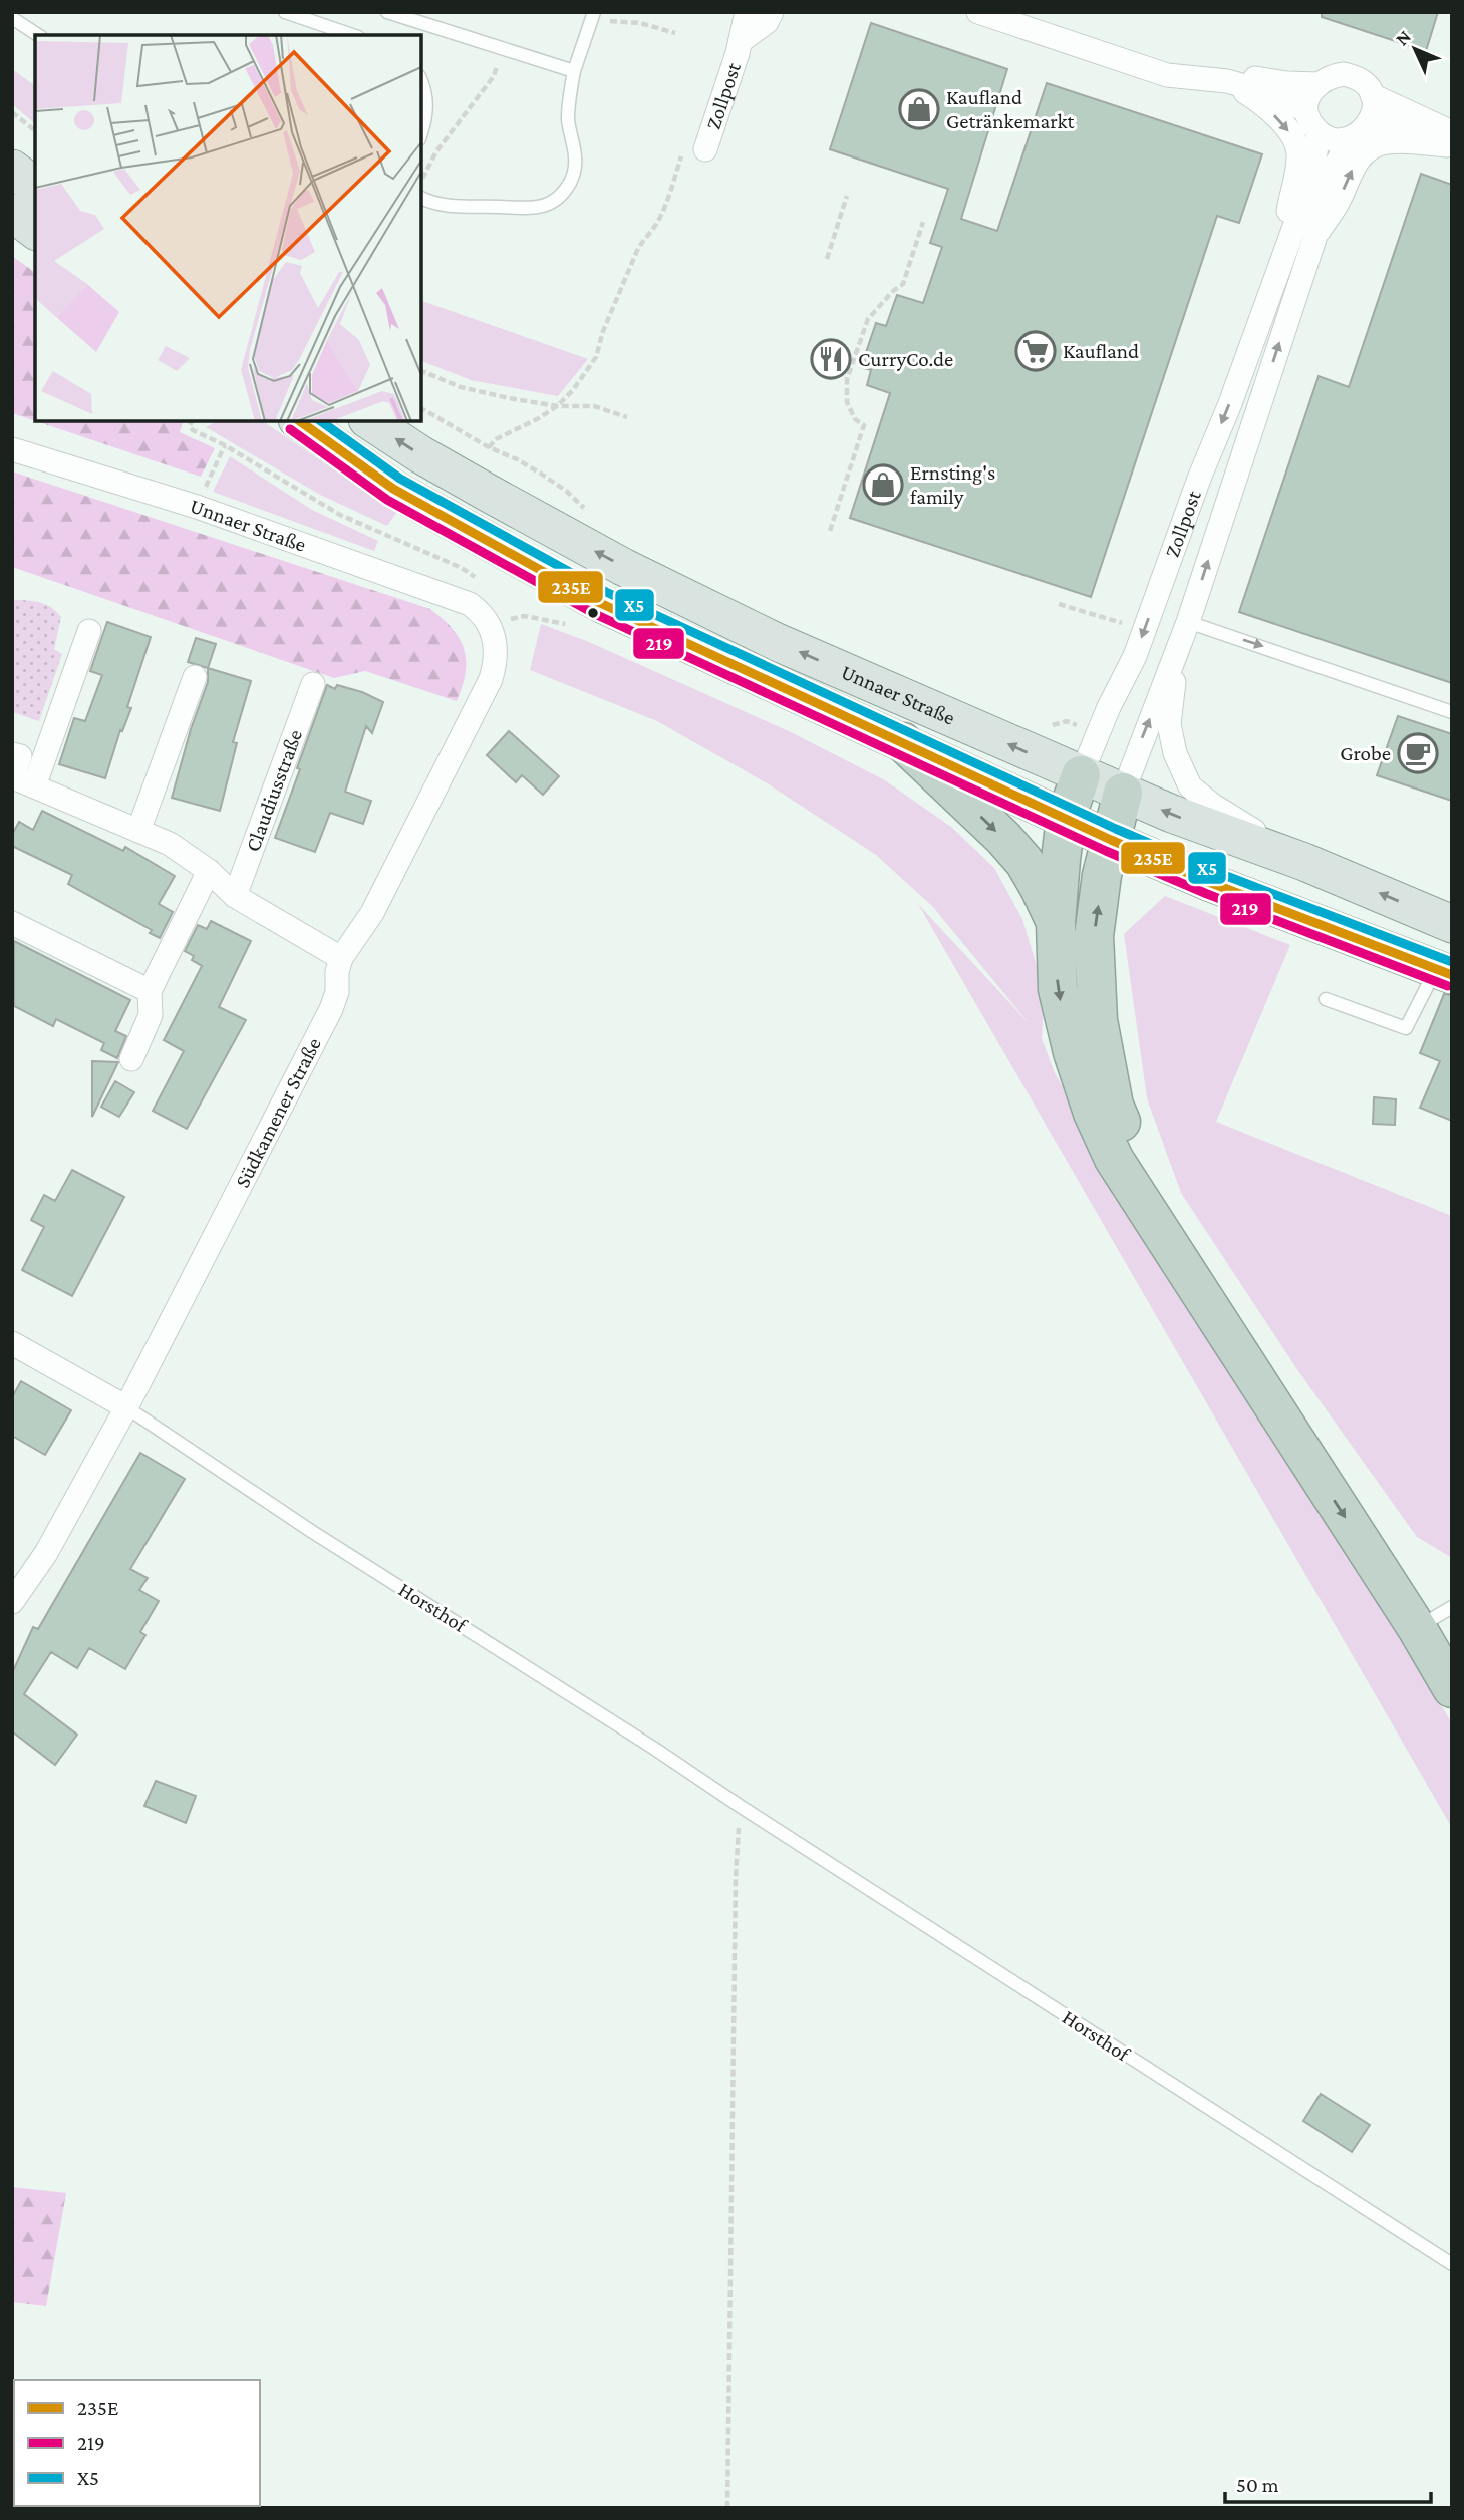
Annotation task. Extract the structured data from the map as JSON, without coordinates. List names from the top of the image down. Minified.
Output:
{"streets":{"main road":["Unnaer Straße"],"street":["Zollpost","Claudiusstraße","Südkamener Straße"],"lane":["Horsthof"]},"crossings":[["Zollpost","Unnaer Straße"],["Unnaer Straße","Südkamener Straße"],["Südkamener Straße","Horsthof"]],"places":{"shop":["Kaufland Getränkemarkt","Ernsting's family"],"supermarket":["Kaufland"],"restaurant":["CurryCo.de"],"cafe":["Grobe"]},"lines":["transit line 235E","transit line X5","transit line 219"],"legend":["235E","219","X5"],"scale_bar":"50 m","north":"top left"}
